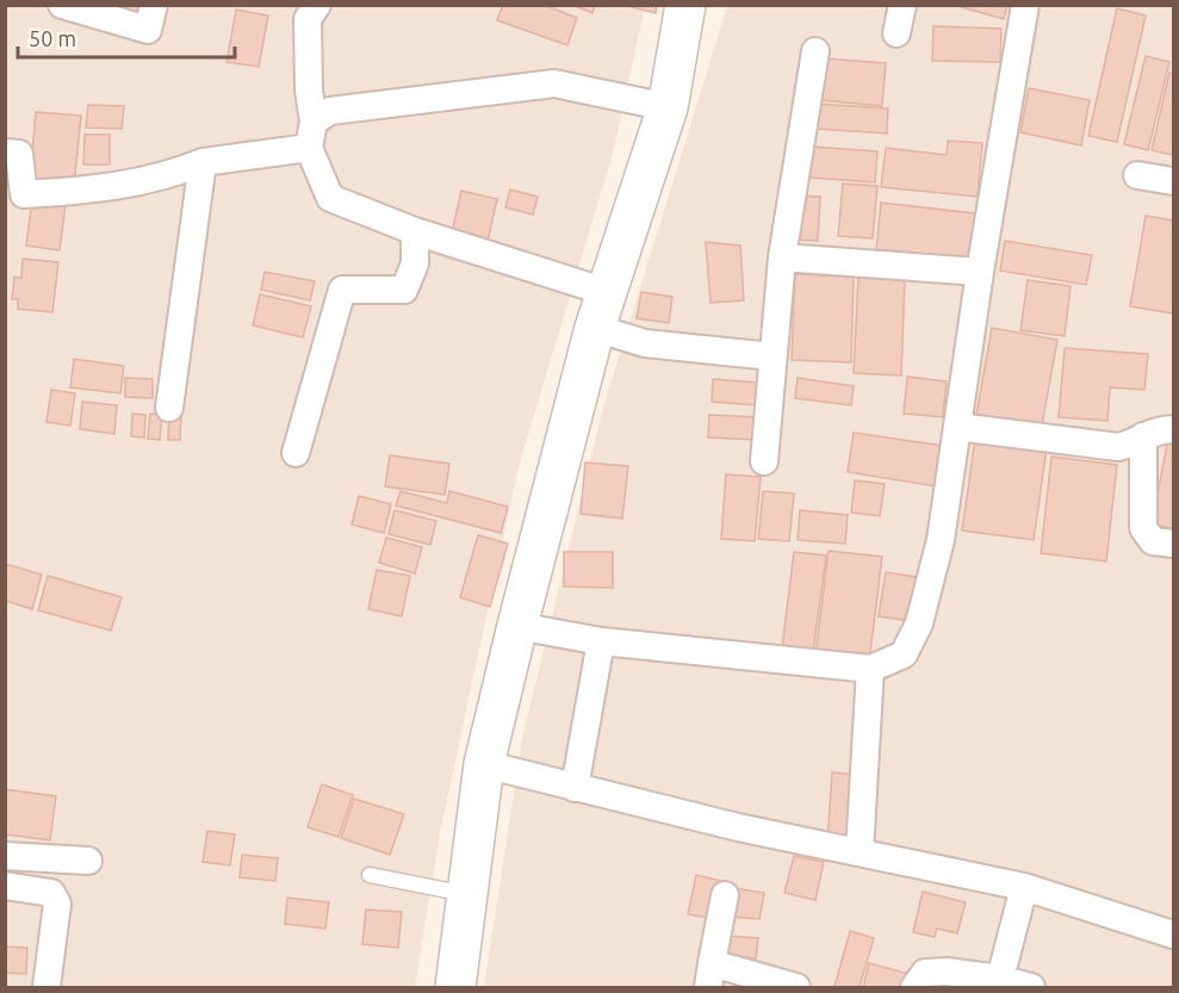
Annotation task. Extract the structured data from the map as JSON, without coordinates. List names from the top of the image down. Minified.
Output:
{"scale_bar":"50 m"}
